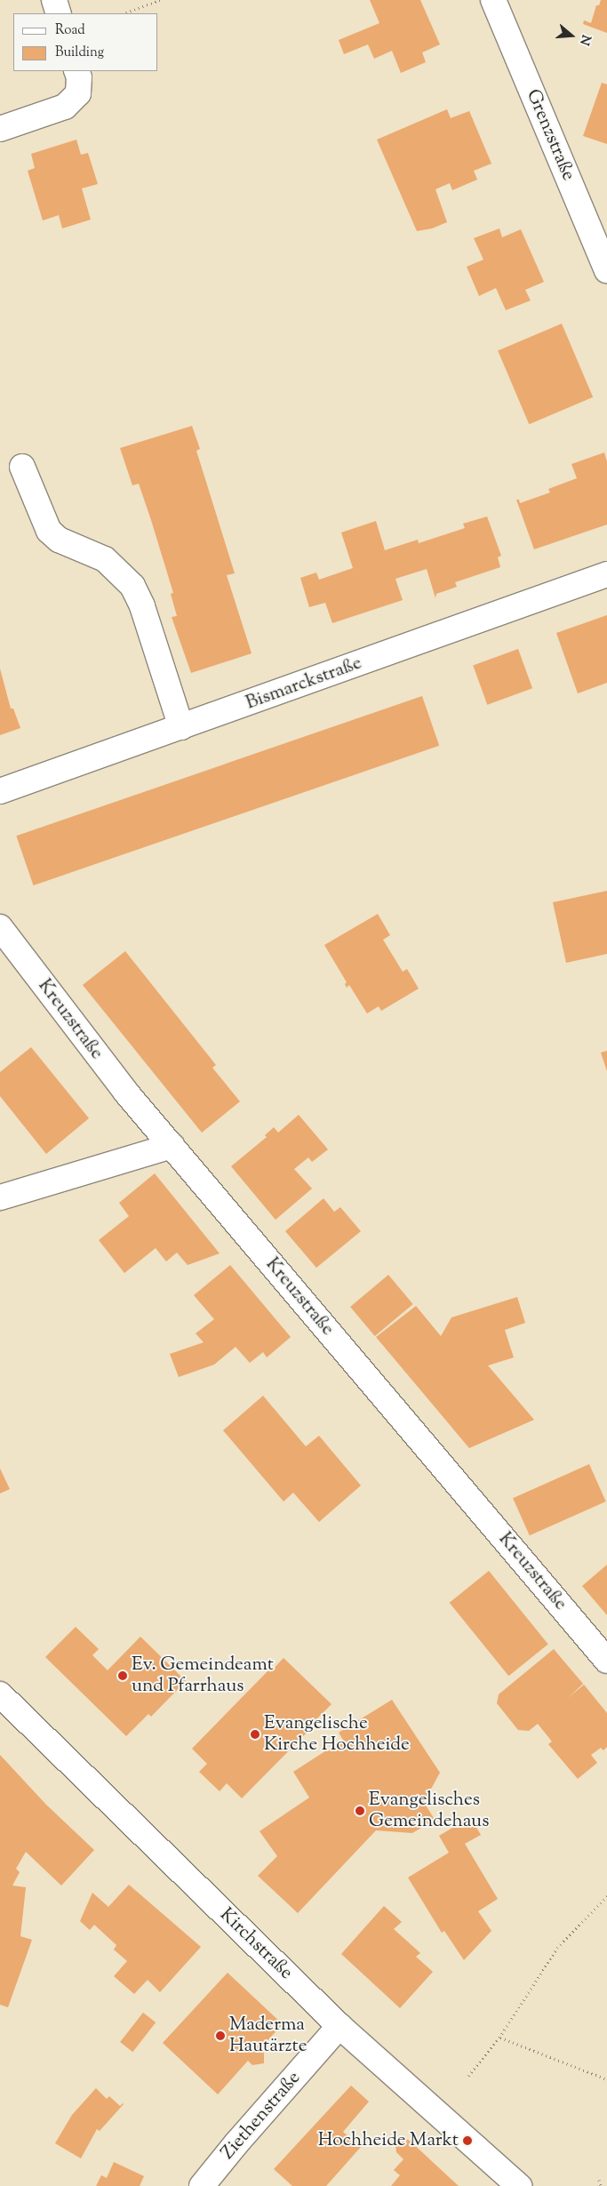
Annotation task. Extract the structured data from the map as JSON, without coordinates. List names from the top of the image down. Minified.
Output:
{"streets":{"street":["Grenzstraße","Bismarckstraße","Kreuzstraße","Kirchstraße","Ziethenstraße"]},"crossings":[["Kirchstraße","Ziethenstraße"]],"places":["Ev. Gemeindeamt und Pfarrhaus","Evangelische Kirche Hochheide","Evangelisches Gemeindehaus","Maderma Hautärzte","Hochheide Markt"],"legend":["Road","Building"],"north":"right"}
